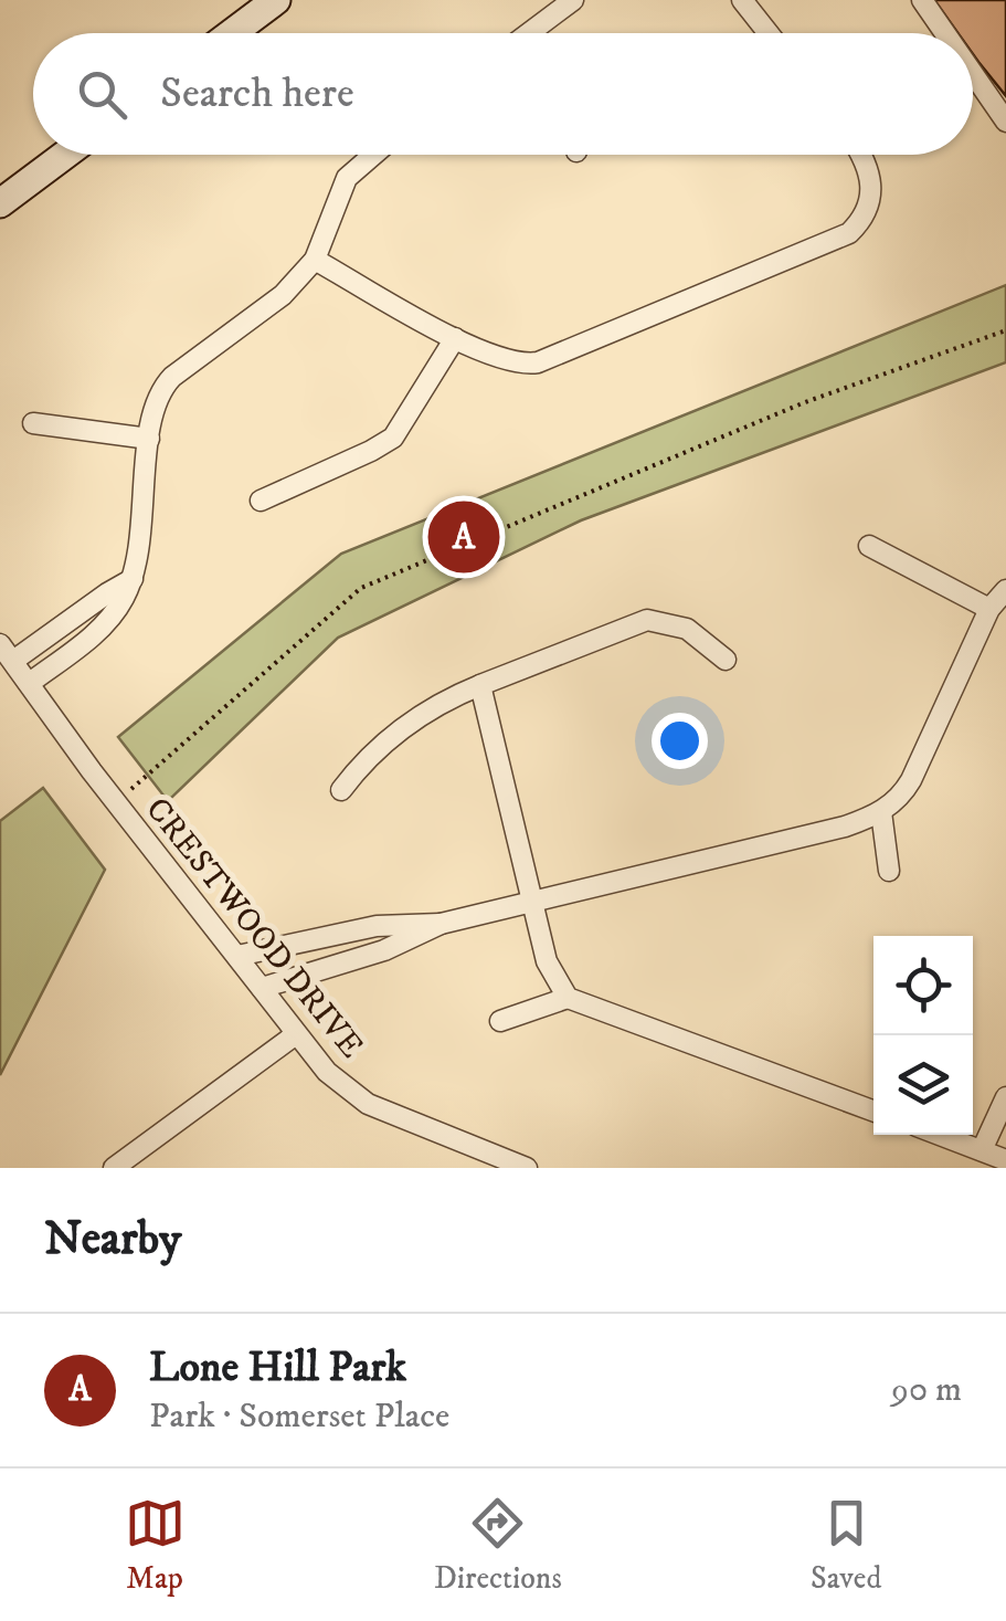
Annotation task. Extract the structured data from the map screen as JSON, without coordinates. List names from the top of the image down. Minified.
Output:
{"streets":{"street":["CRESTWOOD DRIVE"]},"page":{"search":"Search here","pins":"A","heading":"Nearby","list":[{"mark":"A","name":"Lone Hill Park","note":"Park · Somerset Place","value":"90 m"}],"nav":["Map","Directions","Saved"]}}
